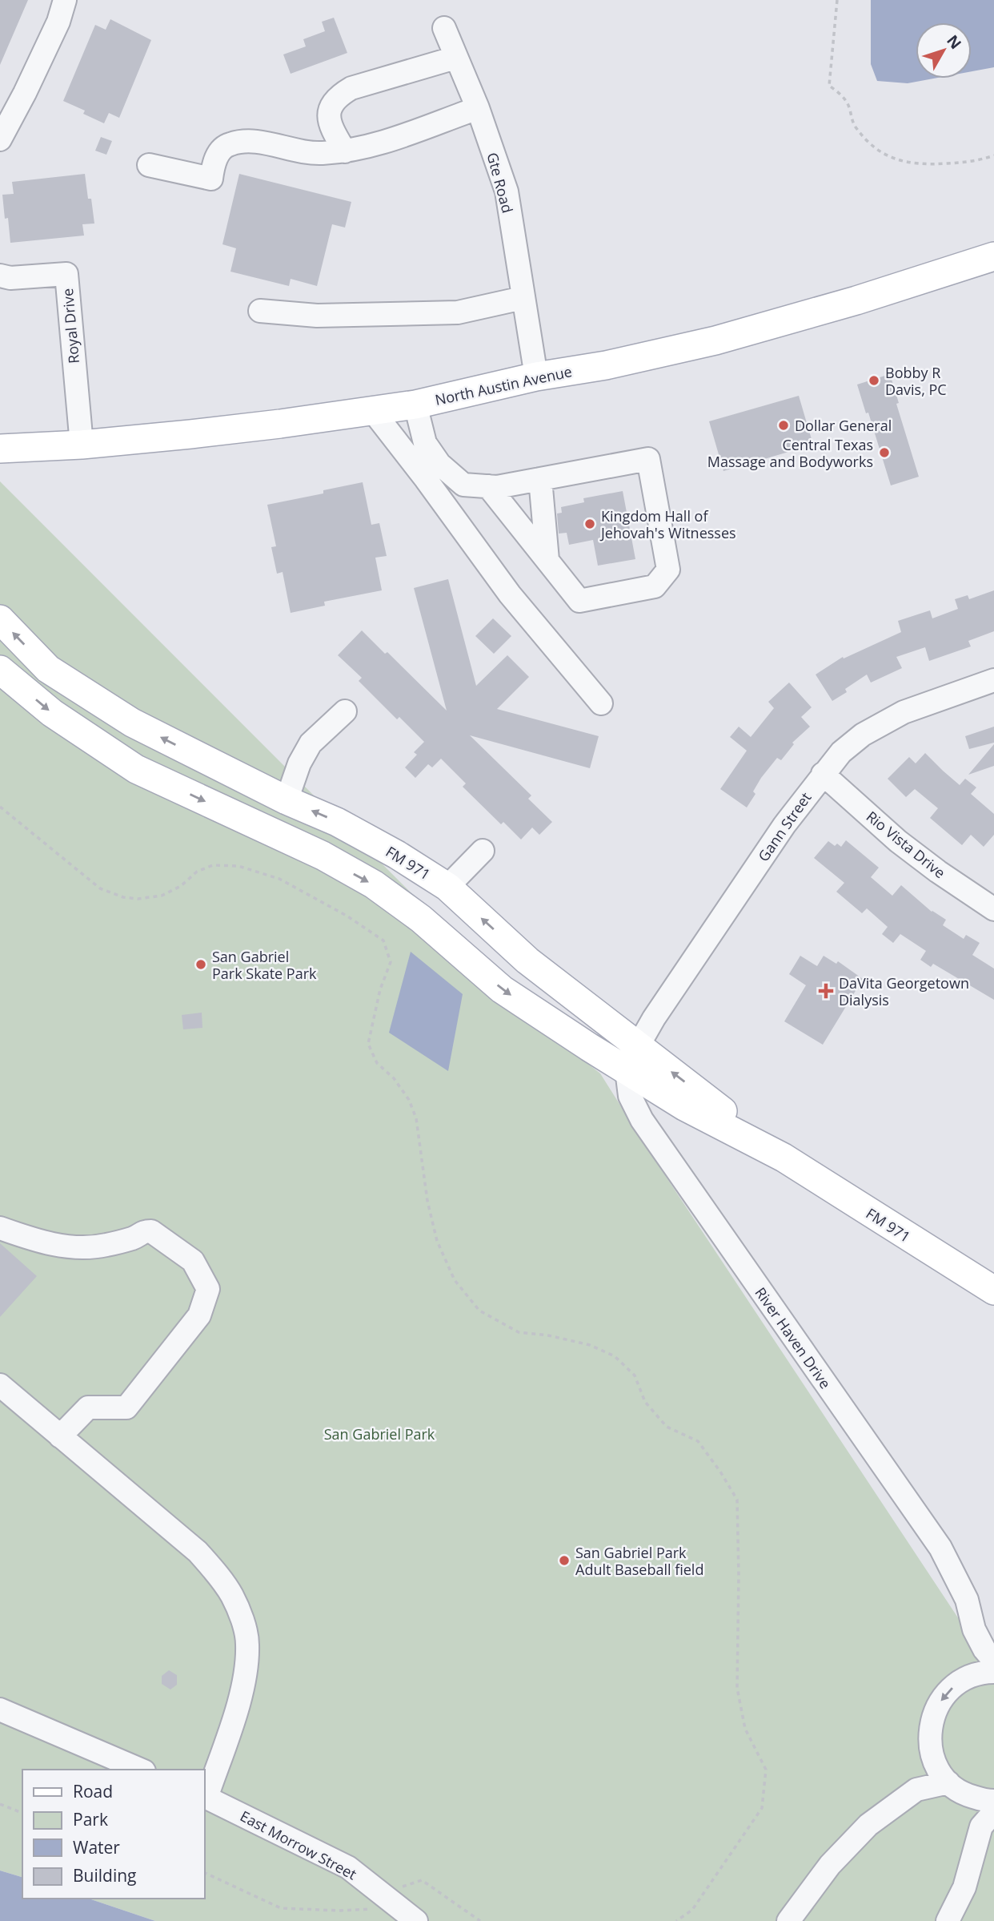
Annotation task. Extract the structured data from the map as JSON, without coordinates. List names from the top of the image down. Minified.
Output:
{"streets":{"main road":["North Austin Avenue","FM 971"],"street":["Gte Road","Royal Drive","Gann Street","Rio Vista Drive","River Haven Drive","East Morrow Street"]},"crossings":[["Gte Road","North Austin Avenue"],["Royal Drive","North Austin Avenue"],["Gann Street","Rio Vista Drive"],["Gann Street","FM 971"],["Gann Street","River Haven Drive"],["FM 971","River Haven Drive"]],"parks":["San Gabriel Park"],"places":{"other":["Bobby R Davis, PC","Dollar General","Central Texas Massage and Bodyworks","Kingdom Hall of Jehovah's Witnesses","San Gabriel Park Skate Park","San Gabriel Park Adult Baseball field"],"health":["DaVita Georgetown Dialysis"]},"legend":["Road","Park","Water","Building"],"north":"top right"}
